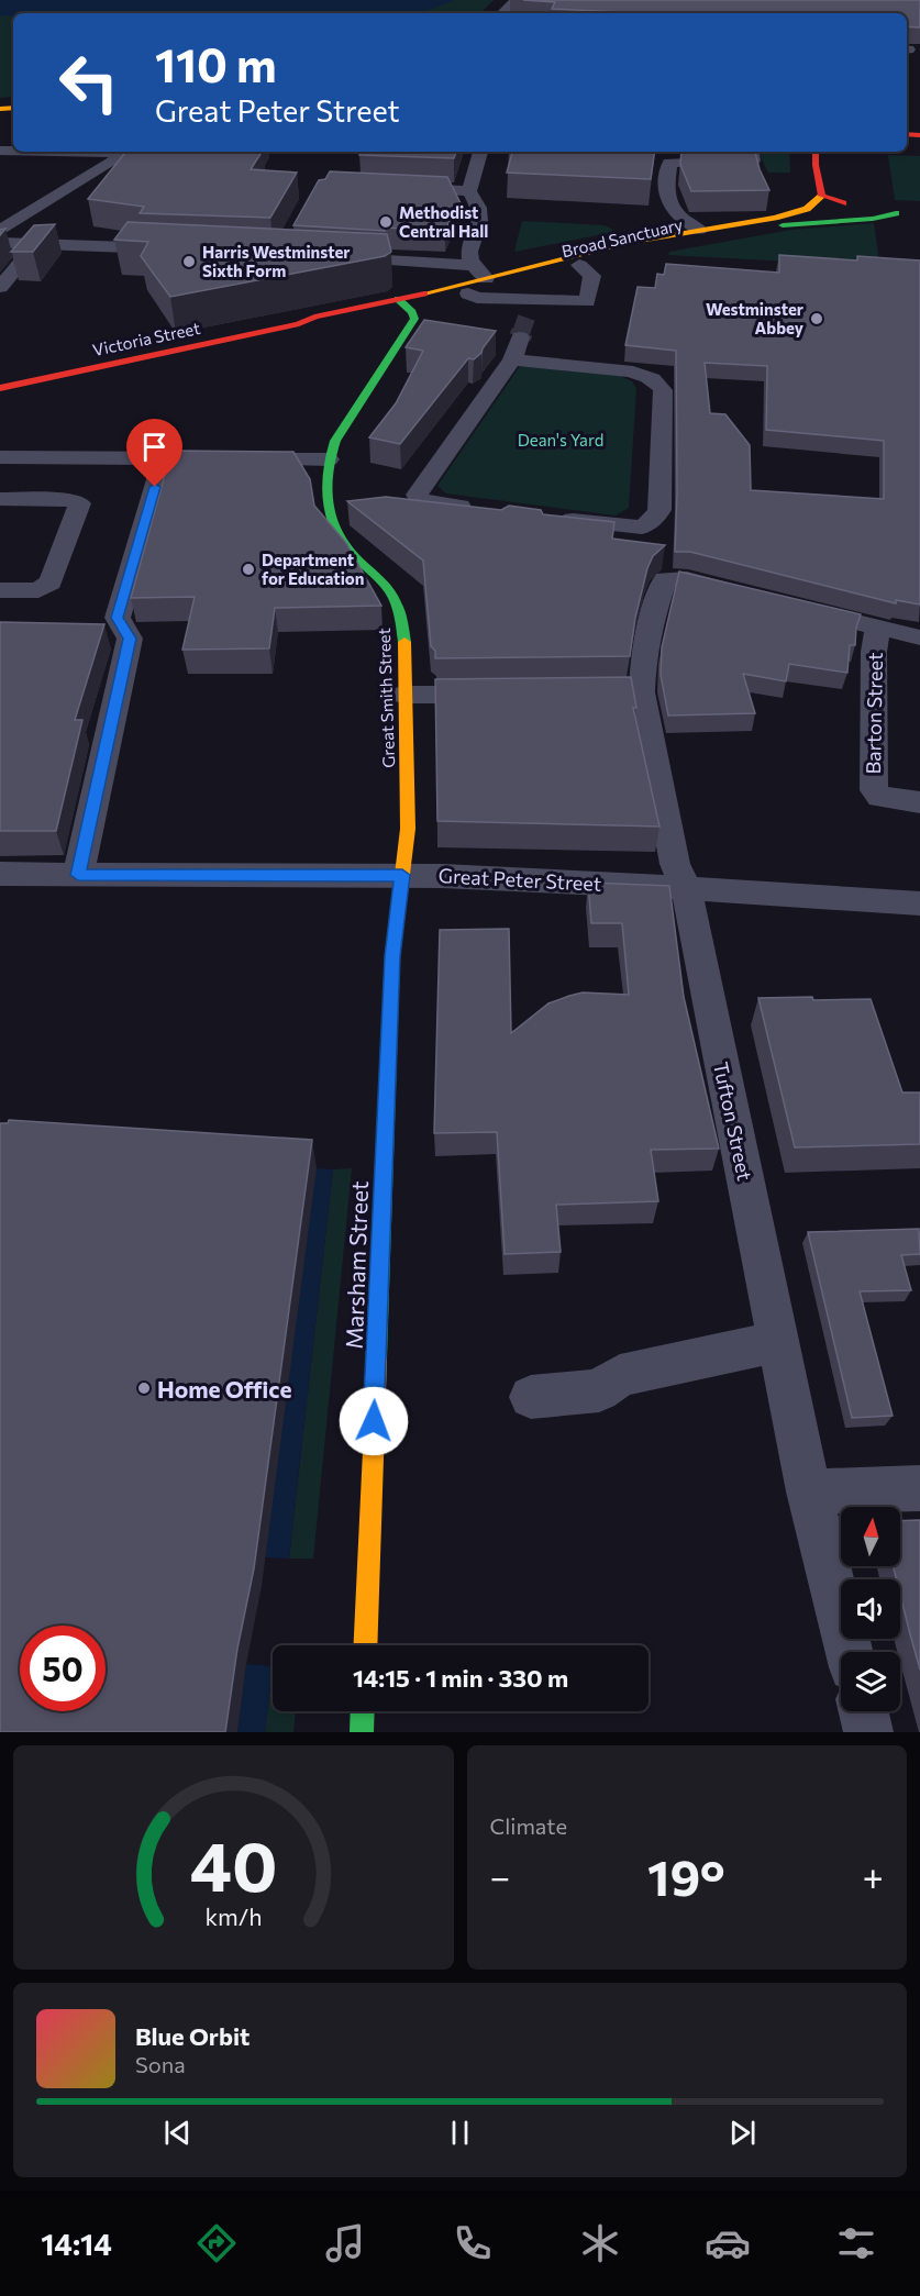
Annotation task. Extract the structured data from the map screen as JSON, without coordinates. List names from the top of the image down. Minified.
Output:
{"streets":{"main road":["Broad Sanctuary","Victoria Street","Great Smith Street","Marsham Street"],"street":["Barton Street","Great Peter Street","Tufton Street"]},"crossings":[["Broad Sanctuary","Victoria Street"],["Broad Sanctuary","Great Smith Street"],["Victoria Street","Great Smith Street"],["Great Smith Street","Great Peter Street"],["Great Smith Street","Marsham Street"],["Great Peter Street","Tufton Street"],["Great Peter Street","Marsham Street"]],"parks":["Dean's Yard"],"places":["Methodist Central Hall","Harris Westminster Sixth Form","Westminster Abbey","Department for Education","Home Office"],"north":"top","page":{"turn":["110 m","Great Peter Street"],"limit":"50","trip":"14:15 · 1 min · 330 m","tile":"Climate","heat":["−","19°","+"],"song":["Blue Orbit","Sona"],"tabs":"14:14","gauge":["40","km/h"]}}
